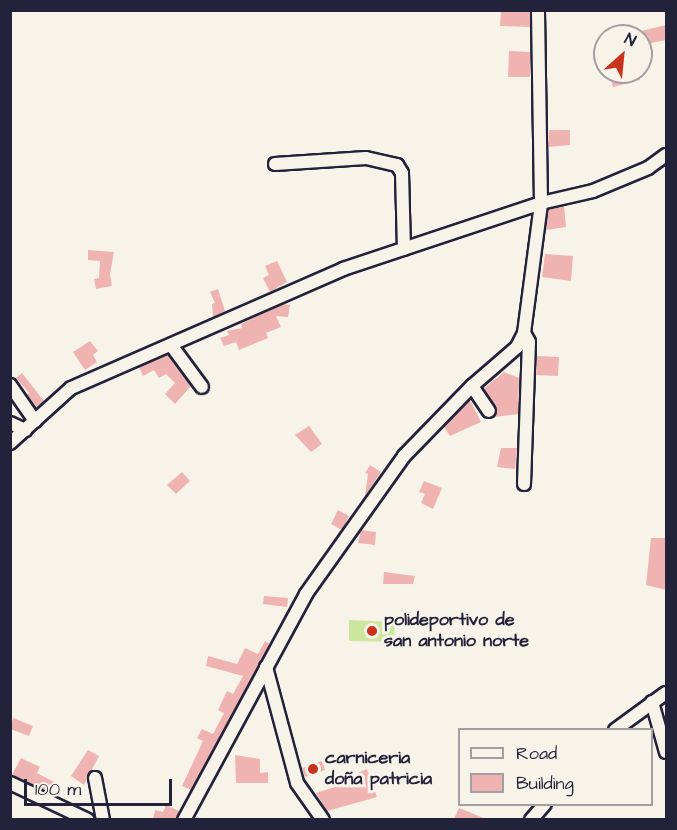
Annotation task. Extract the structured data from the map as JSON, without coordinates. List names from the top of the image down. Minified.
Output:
{"places":["polideportivo de san antonio norte","carniceria doña patricia"],"legend":["Road","Building"],"scale_bar":"100 m","north":"top right"}
